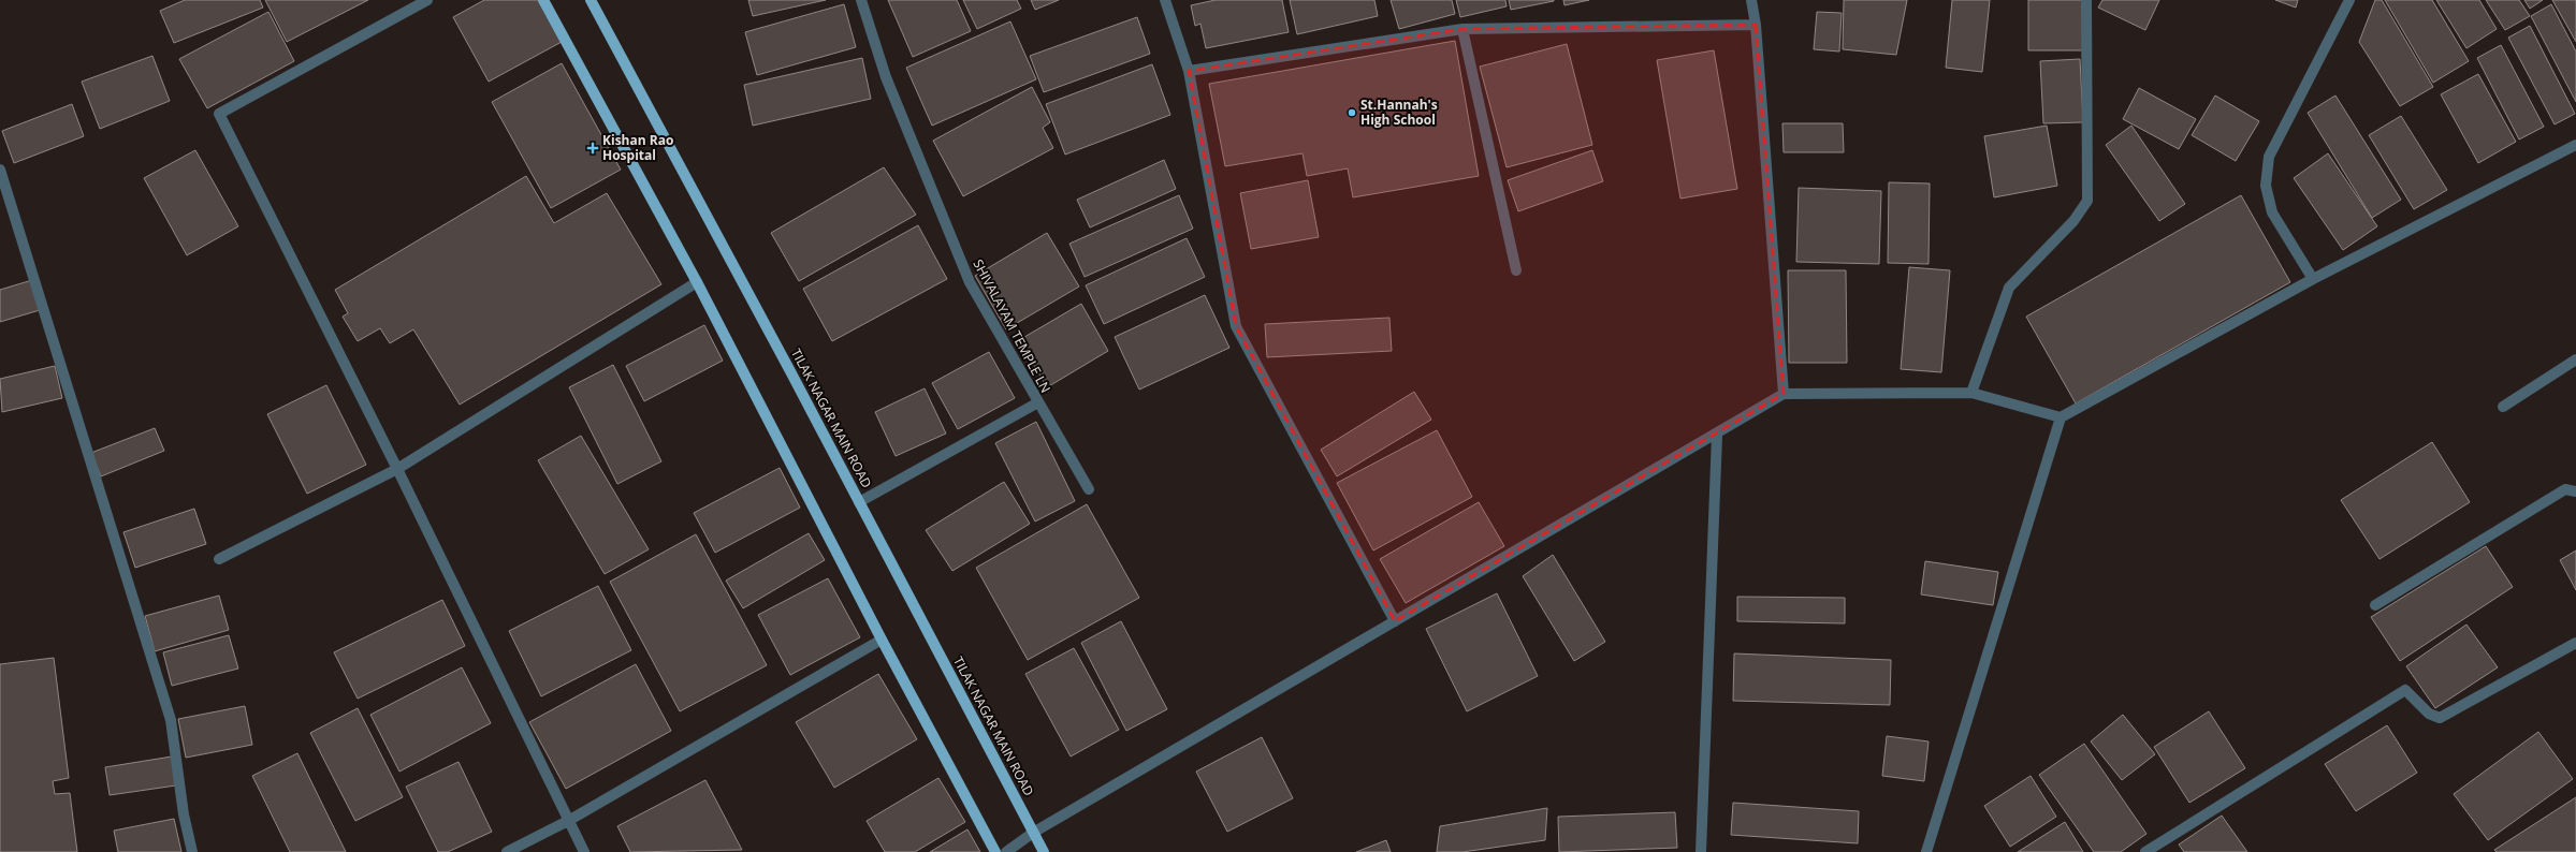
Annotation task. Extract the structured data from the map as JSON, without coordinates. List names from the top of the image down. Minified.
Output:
{"streets":{"main road":["TILAK NAGAR MAIN ROAD"],"street":["SHIVALAYAM TEMPLE LN"]},"crossings":[["SHIVALAYAM TEMPLE LN","TILAK NAGAR MAIN ROAD"]],"places":{"other":["St.Hannah's High School"],"health":["Kishan Rao Hospital"]}}
